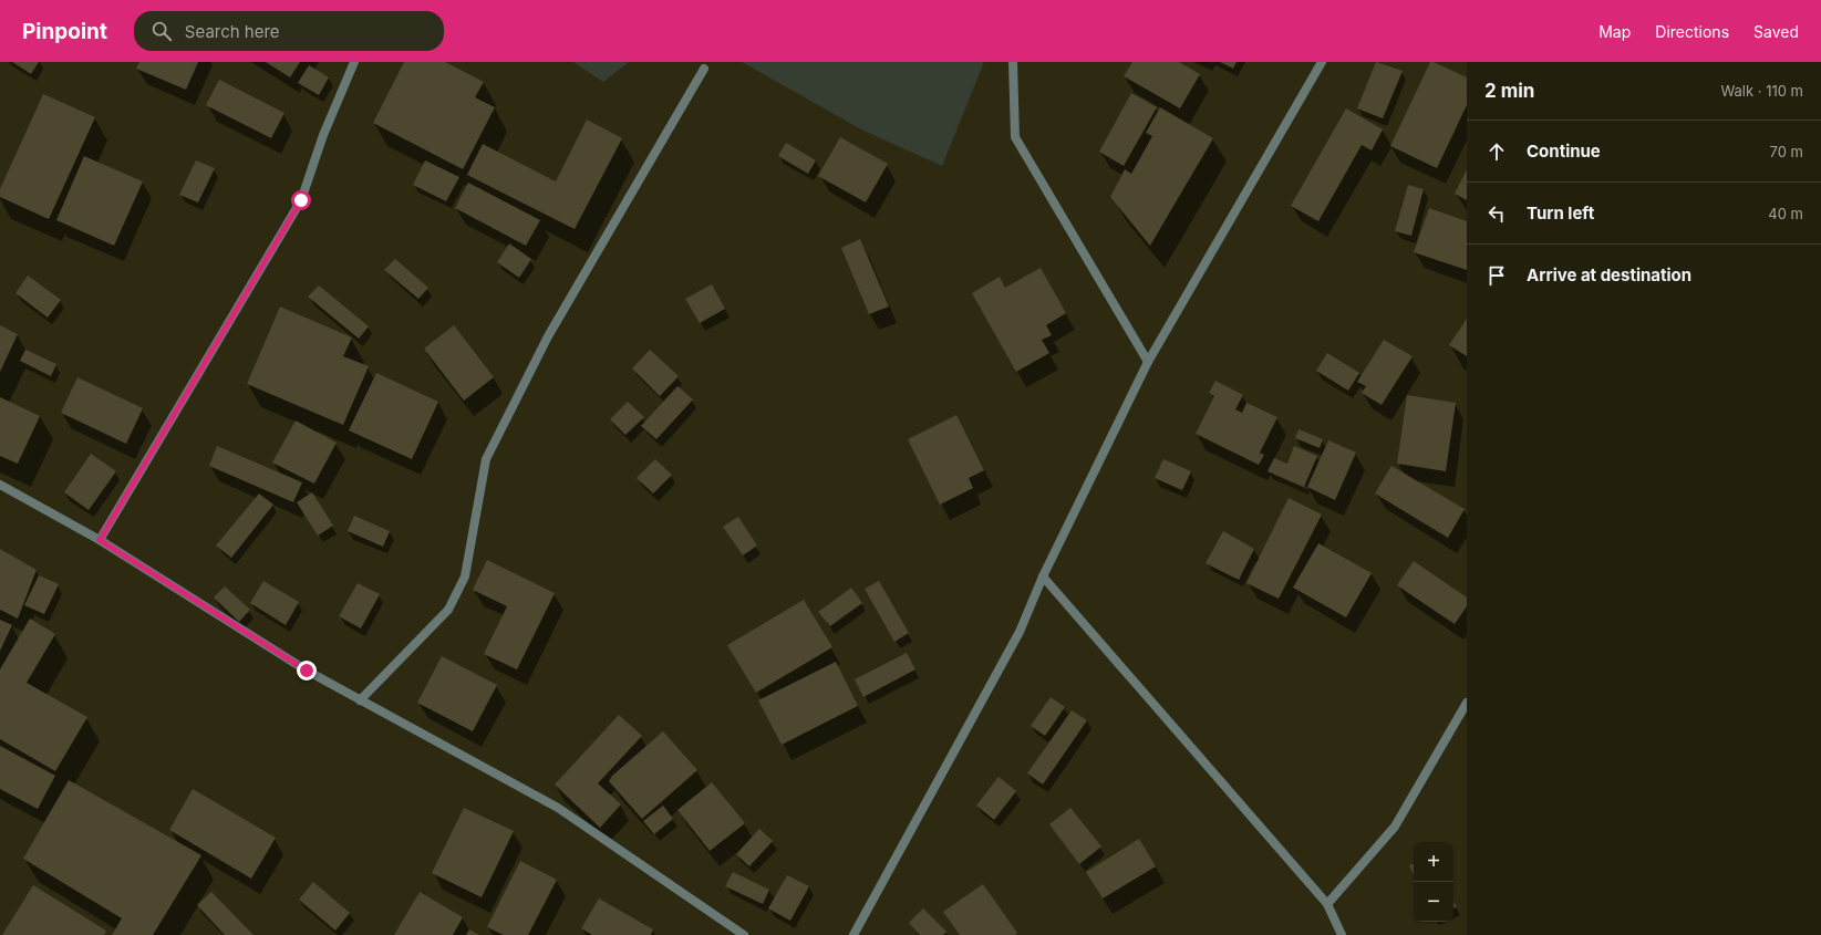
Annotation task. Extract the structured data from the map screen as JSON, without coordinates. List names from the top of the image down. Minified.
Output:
{"page":{"header":"Pinpoint","search":"Search here","nav":["Map","Directions","Saved"],"heading":["2 min","Walk · 110 m"],"list":[["Continue","70 m"],["Turn left","40 m"],"Arrive at destination"],"map_buttons":["+","−"]}}
